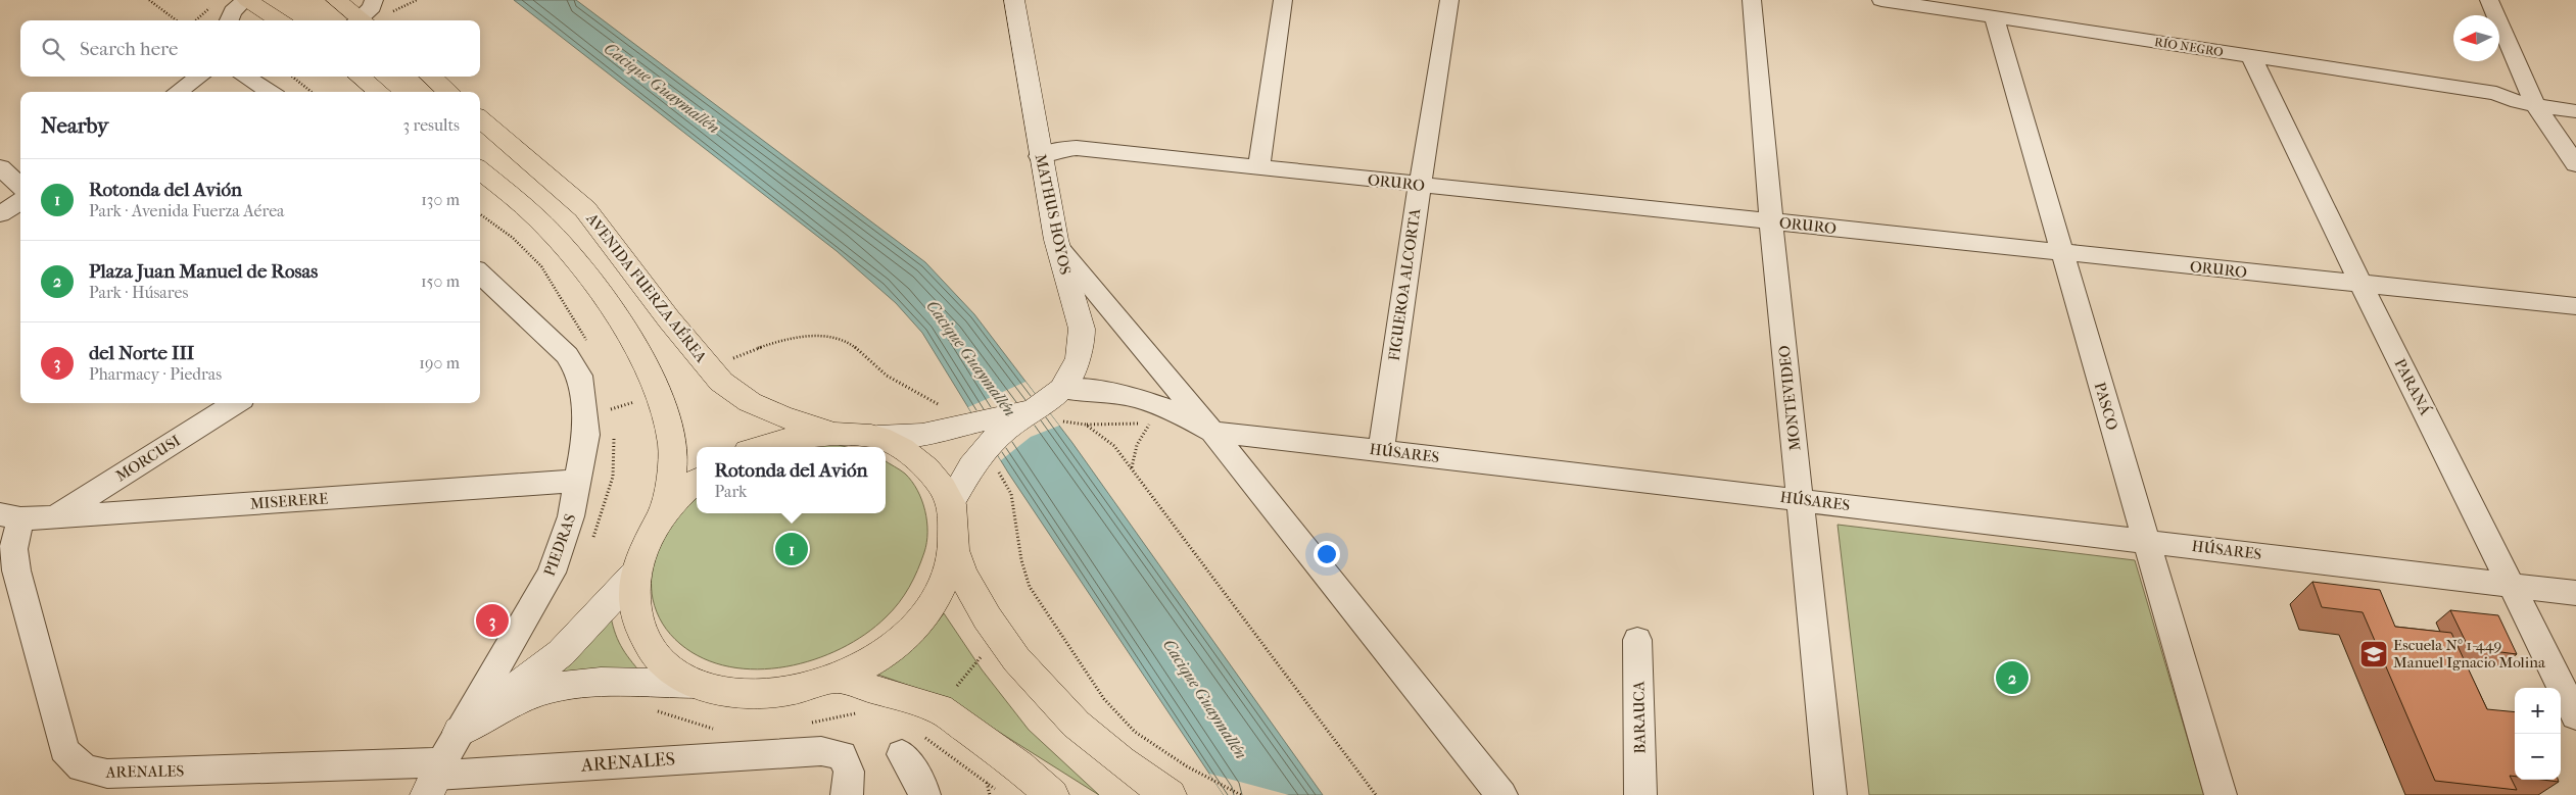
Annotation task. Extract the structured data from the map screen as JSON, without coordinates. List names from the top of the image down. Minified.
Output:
{"streets":{"highway":["AVENIDA FUERZA AÉREA"],"main road":["MATHUS HOYOS","PIEDRAS"],"street":["RÍO NEGRO","ORURO","FIGUEROA ALCORTA","PARANÁ","MONTEVIDEO","PASCO","HÚSARES","MORCUSI","MISERERE","BARAUCA","ARENALES"]},"crossings":[["RÍO NEGRO","PARANÁ"],["RÍO NEGRO","PASCO"],["ORURO","MATHUS HOYOS"],["ORURO","FIGUEROA ALCORTA"],["ORURO","PARANÁ"],["ORURO","MONTEVIDEO"],["ORURO","PASCO"],["MATHUS HOYOS","HÚSARES"],["FIGUEROA ALCORTA","HÚSARES"],["PARANÁ","HÚSARES"],["MONTEVIDEO","HÚSARES"],["PASCO","HÚSARES"],["MORCUSI","MISERERE"],["MISERERE","PIEDRAS"],["MISERERE","ARENALES"],["PIEDRAS","ARENALES"]],"water":["Cacique Guaymallén"],"places":{"school or university":["Escuela Nº 1-449 Manuel Ignacio Molina"]},"north":"left","page":{"search":"Search here","heading":["Nearby","3 results"],"list":[{"mark":"1","name":"Rotonda del Avión","note":"Park · Avenida Fuerza Aérea","value":"130 m"},{"mark":"2","name":"Plaza Juan Manuel de Rosas","note":"Park · Húsares","value":"150 m"},{"mark":"3","name":"del Norte III","note":"Pharmacy · Piedras","value":"190 m"}],"popup":["Rotonda del Avión","Park"],"pins":["1","3","2"],"map_buttons":["+","−"]}}
